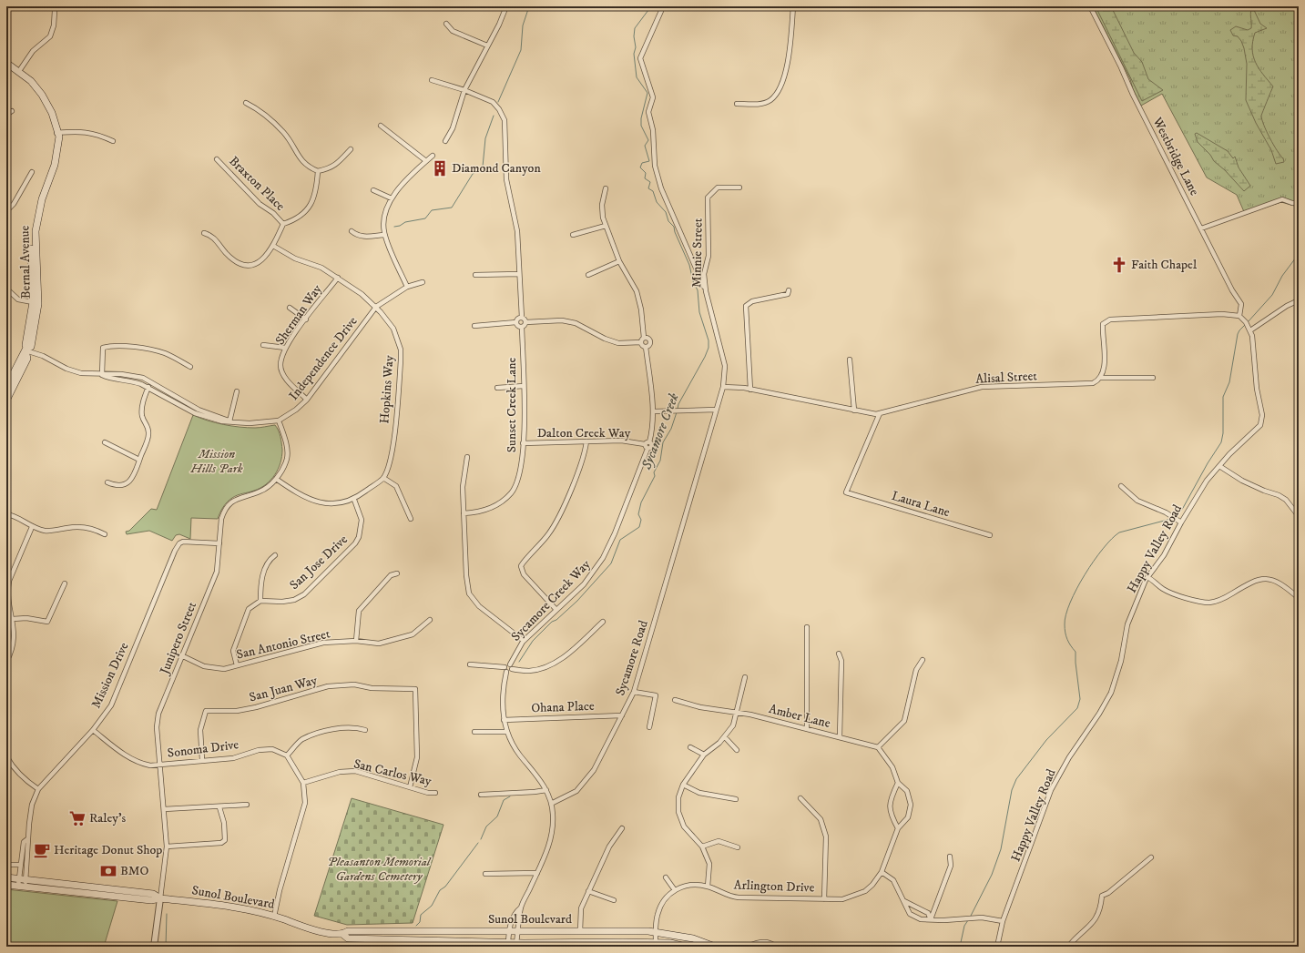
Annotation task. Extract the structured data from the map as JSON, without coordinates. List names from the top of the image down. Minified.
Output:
{"streets":{"main road":["Bernal Avenue","Sunol Boulevard"],"street":["Westbridge Lane","Braxton Place","Minnie Street","Sherman Way","Independence Drive","Alisal Street","Hopkins Way","Sunset Creek Lane","Dalton Creek Way","Laura Lane","Happy Valley Road","San Jose Drive","Sycamore Creek Way","Junipero Street","San Antonio Street","Sycamore Road","Mission Drive","San Juan Way","Ohana Place","Amber Lane","Sonoma Drive","San Carlos Way","Arlington Drive"]},"crossings":[["Westbridge Lane","Happy Valley Road"],["Minnie Street","Alisal Street"],["Minnie Street","Sycamore Road"],["Bernal Avenue","Independence Drive"],["Sherman Way","Independence Drive"],["Sherman Way","Hopkins Way"],["Independence Drive","Hopkins Way"],["Independence Drive","Junipero Street"],["Alisal Street","Laura Lane"],["Alisal Street","Sycamore Road"],["Sunset Creek Lane","Dalton Creek Way"],["Dalton Creek Way","Sycamore Creek Way"],["Junipero Street","San Antonio Street"],["Junipero Street","Mission Drive"],["Junipero Street","Sonoma Drive"],["Junipero Street","Sunol Boulevard"],["Sycamore Road","Ohana Place"],["Mission Drive","Sonoma Drive"],["Mission Drive","Sunol Boulevard"],["San Juan Way","Sonoma Drive"],["San Juan Way","San Carlos Way"],["Arlington Drive","Sunol Boulevard"]],"water":["Sycamore Creek"],"parks":["Mission Hills Park","Pleasanton Memorial Gardens Cemetery"],"places":{"building":["Diamond Canyon"],"church":["Faith Chapel"],"supermarket":["Raley's"],"cafe":["Heritage Donut Shop"],"bank":["BMO"]}}
